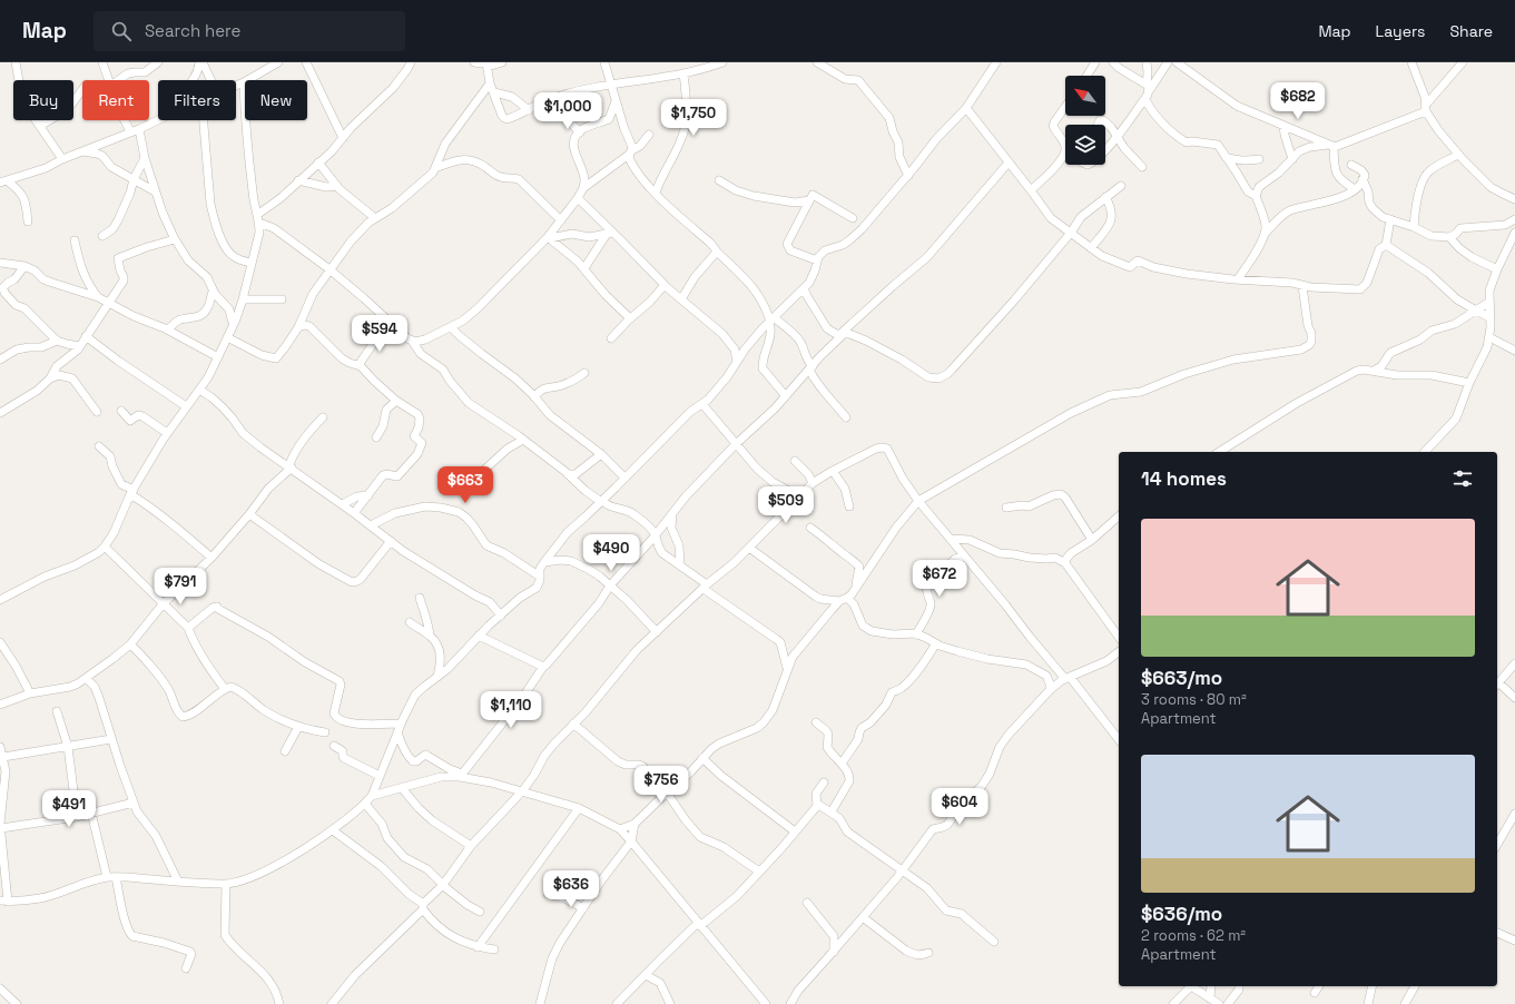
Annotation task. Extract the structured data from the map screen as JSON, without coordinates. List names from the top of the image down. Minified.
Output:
{"north":"top left","page":{"header":"Map","search":"Search here","nav":["Map","Layers","Share"],"chip":["Buy","Rent","Filters","New"],"price":["$682","$1,000","$1,750","$594","$663","$509","$490","$672","$791","$1,110","$756","$604","$491","$636"],"heading":"14 homes","list":[{"name":"$663/mo","note":"3 rooms · 80 m² · Apartment"},{"name":"$636/mo","note":"2 rooms · 62 m² · Apartment"}]}}
